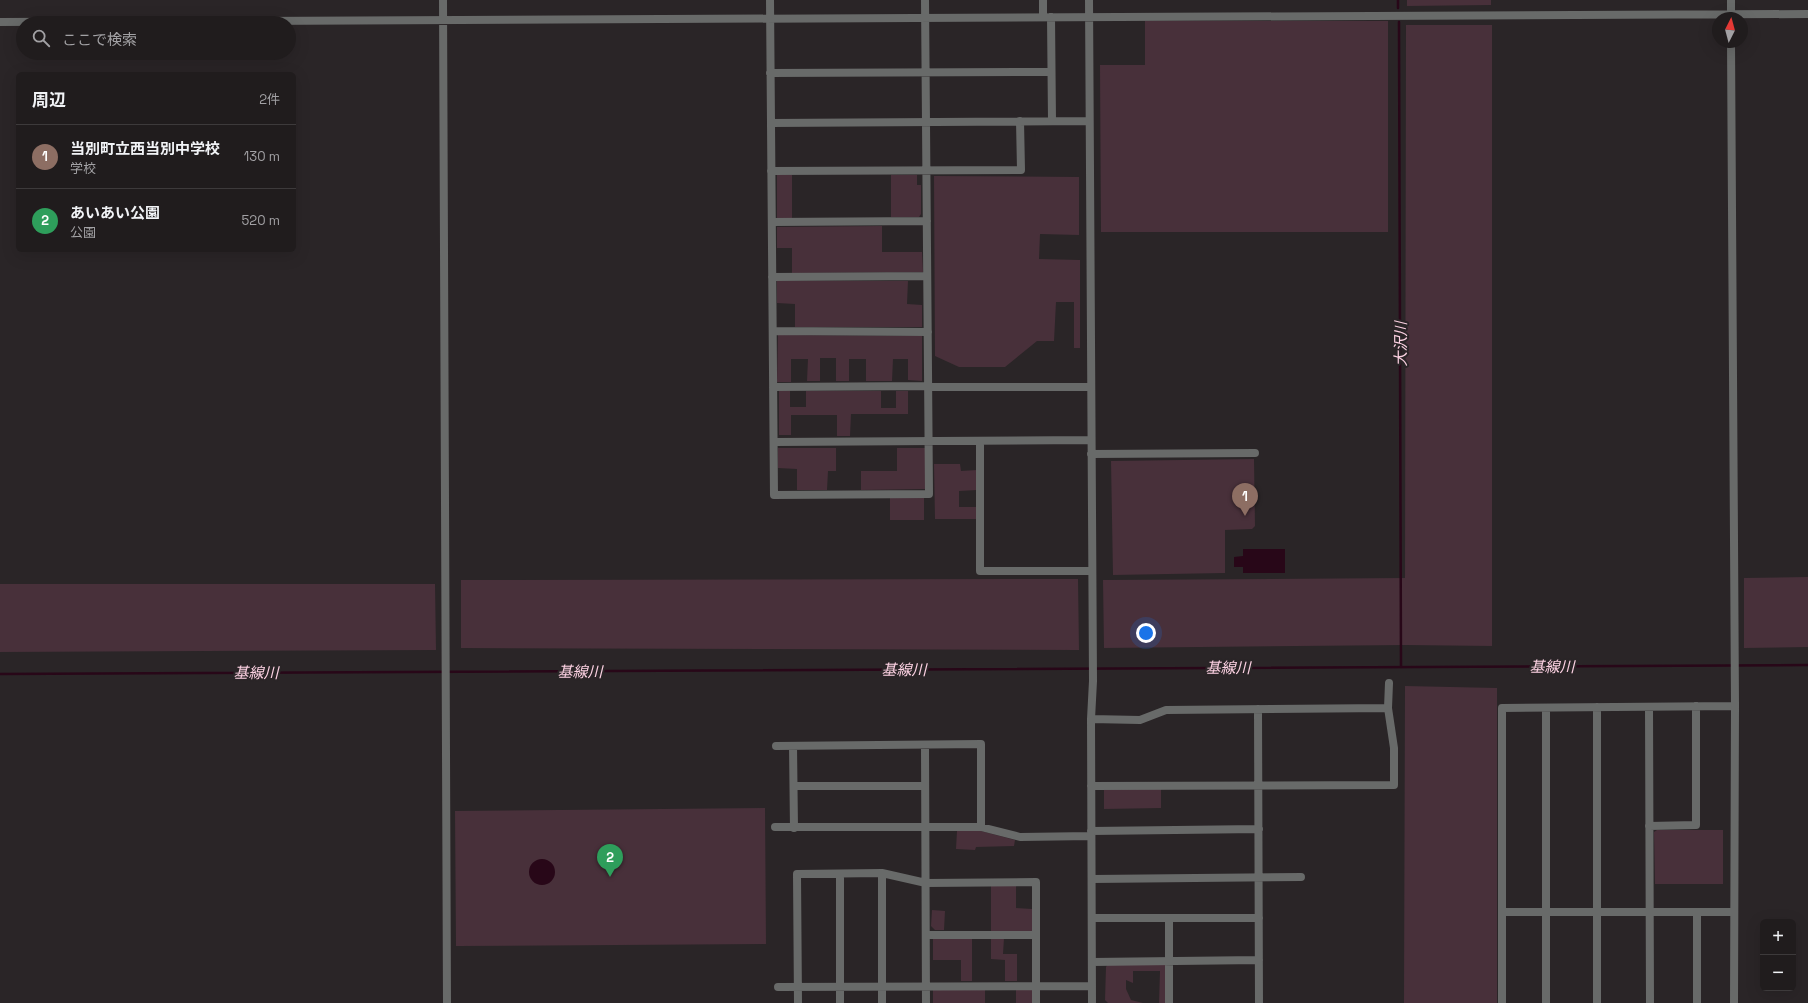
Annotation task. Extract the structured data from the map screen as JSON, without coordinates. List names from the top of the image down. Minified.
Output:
{"water":["大沢川","基線川"],"north":"top","page":{"search":"ここで検索","heading":["周辺","2件"],"list":[{"mark":"1","name":"当別町立西当別中学校","note":"学校","value":"130 m"},{"mark":"2","name":"あいあい公園","note":"公園","value":"520 m"}],"pins":["1","2"],"map_buttons":["+","−"]}}
